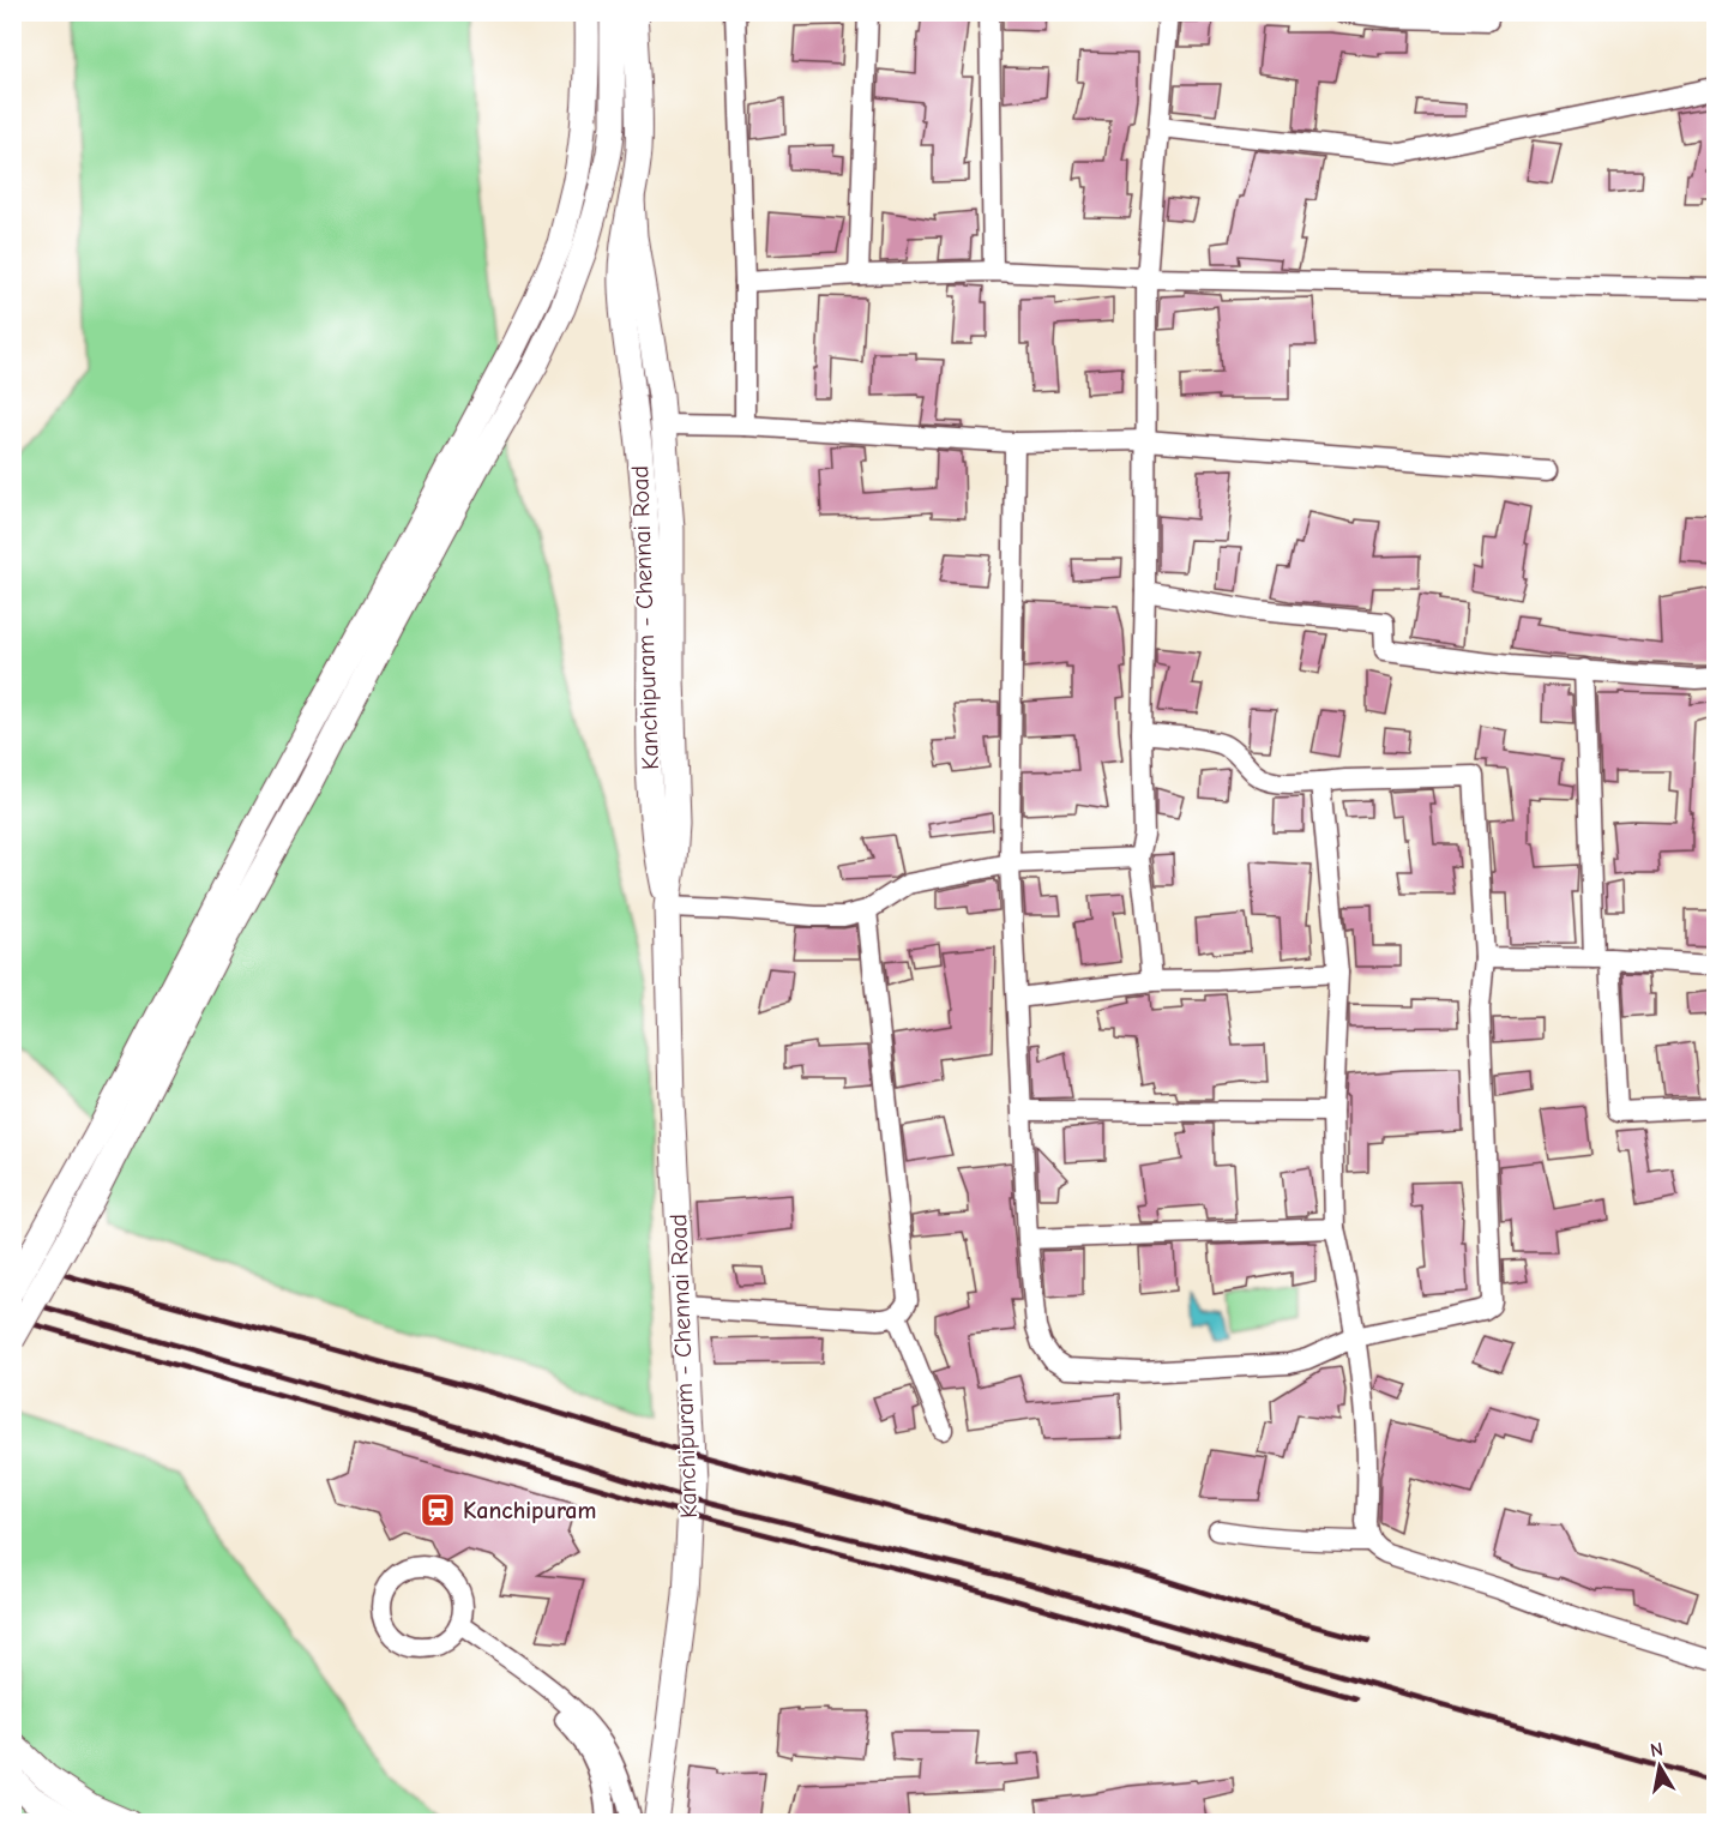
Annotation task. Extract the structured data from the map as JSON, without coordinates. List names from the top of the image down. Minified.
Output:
{"streets":{"main road":["Kanchipuram - Chennai Road"]},"places":{"station":["Kanchipuram"]},"north":"top"}
